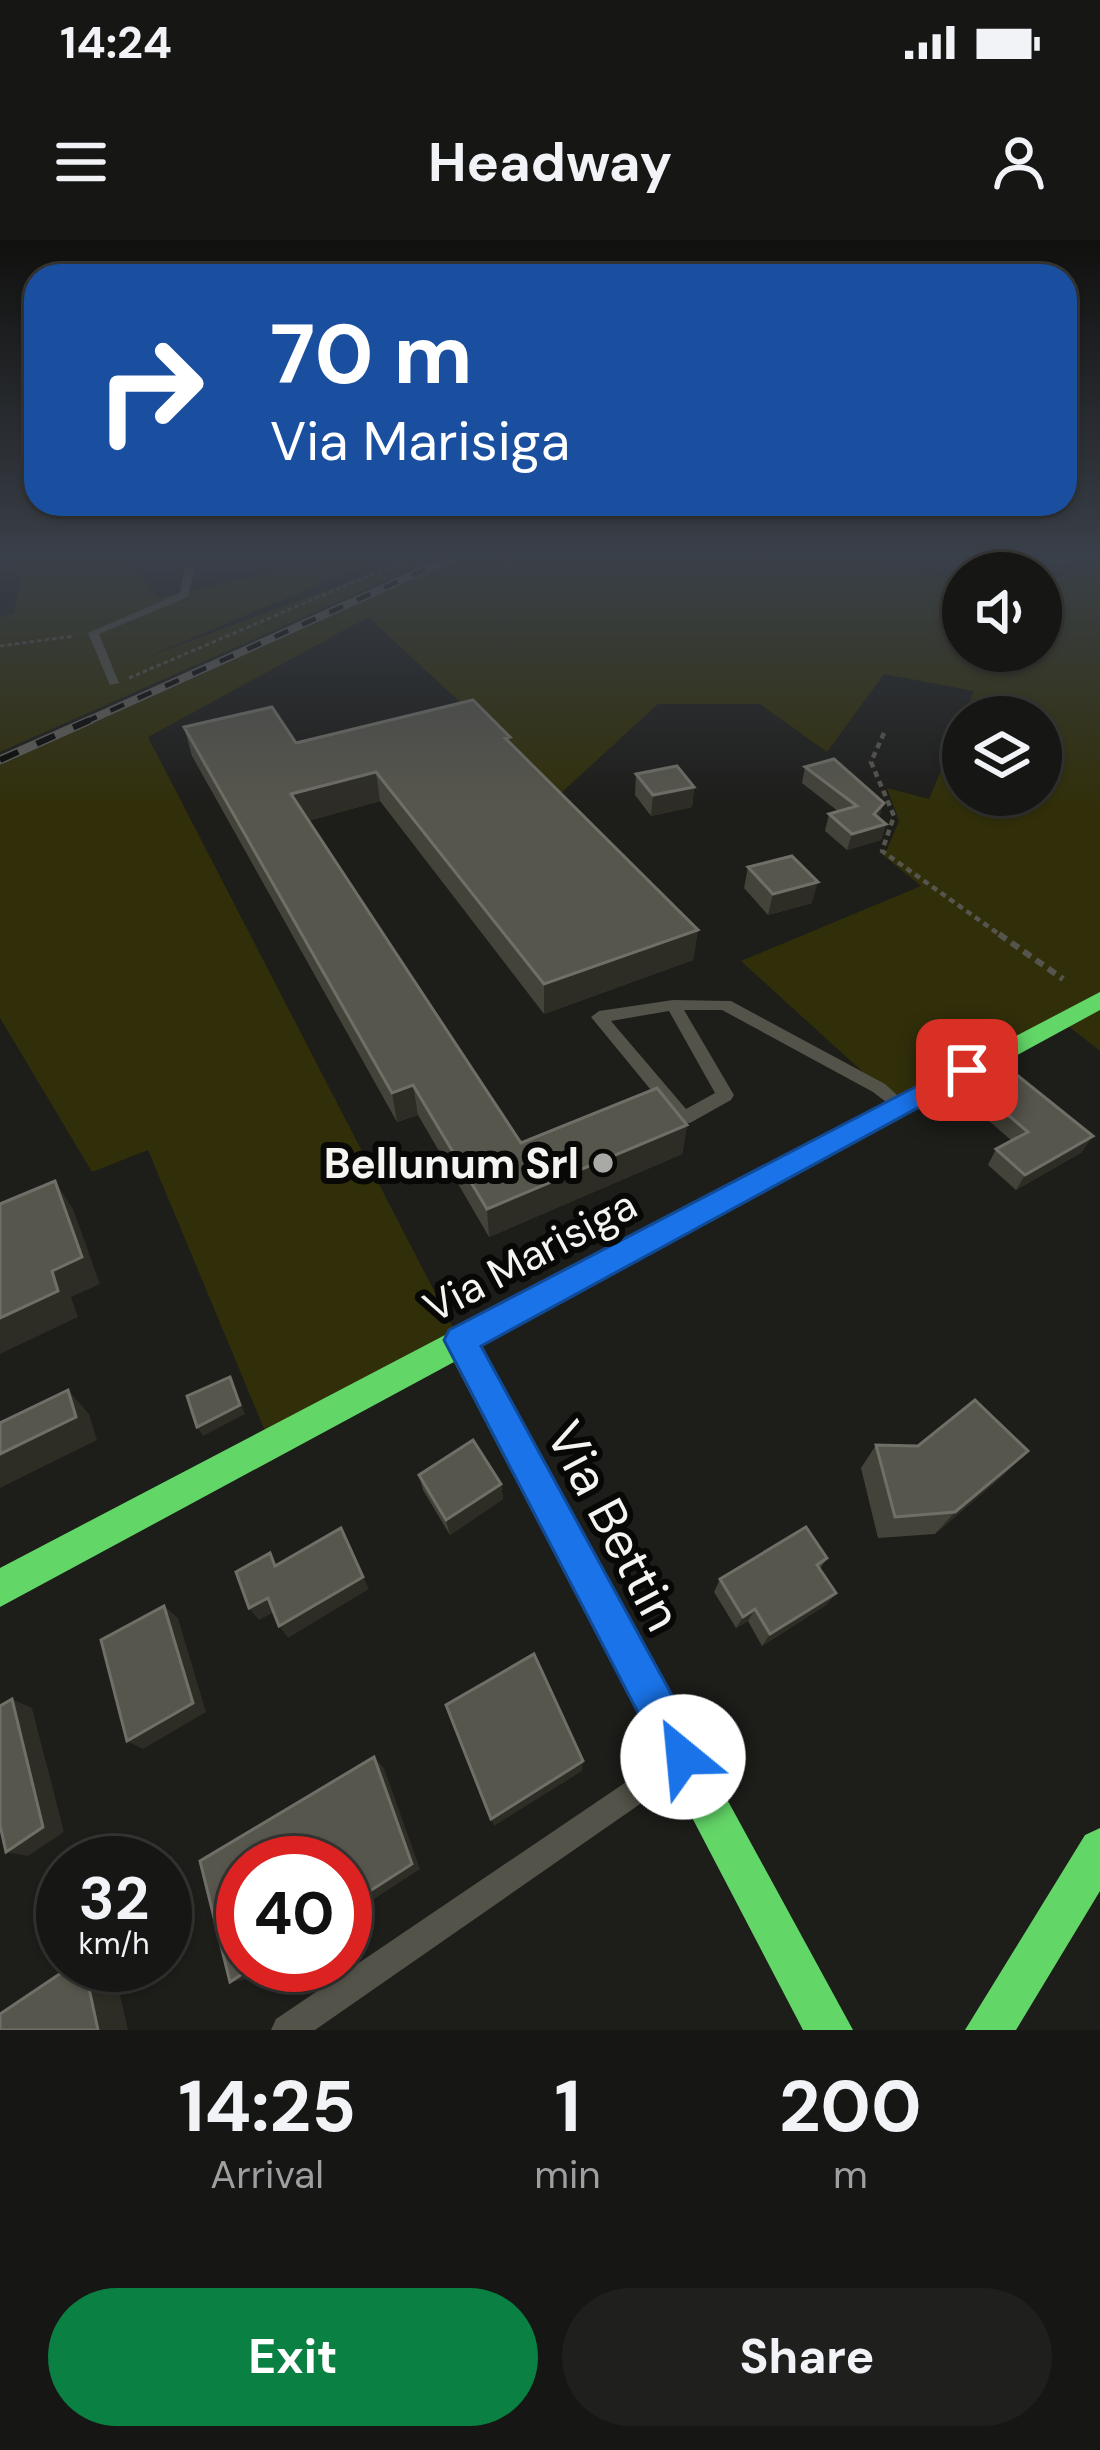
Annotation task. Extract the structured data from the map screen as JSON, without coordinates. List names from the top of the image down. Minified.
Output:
{"streets":{"main road":["Via Marisiga","Via Bettin"]},"crossings":[["Via Marisiga","Via Bettin"]],"places":["Bellunum Srl"],"page":{"status":"14:24","header":"Headway","turn":["70 m","Via Marisiga"],"speed":"32 km/h","limit":"40","eta":["14:25","Arrival","1","min","200","m"],"buttons":["Exit","Share"]}}
